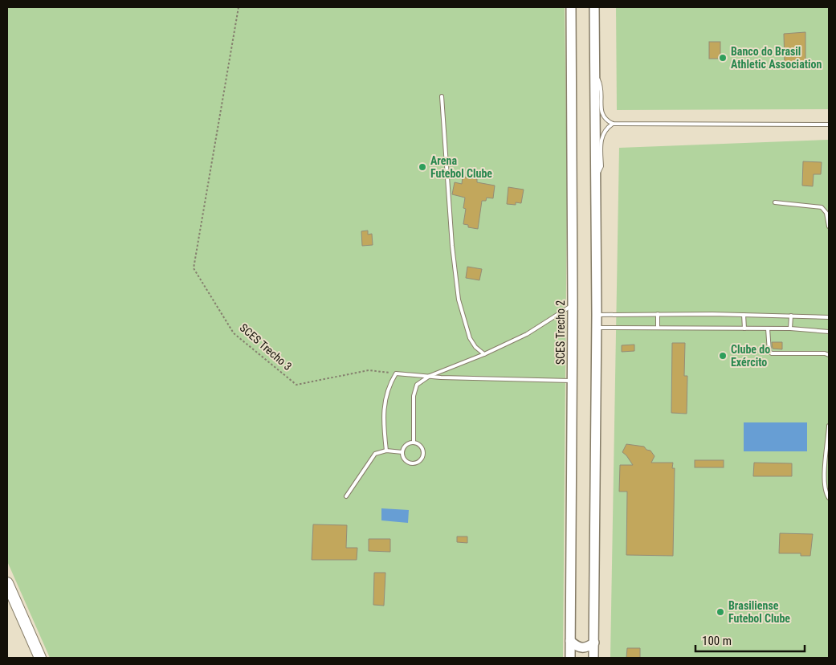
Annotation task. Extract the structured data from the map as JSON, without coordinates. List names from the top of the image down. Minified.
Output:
{"streets":{"main road":["SCES Trecho 2"],"path":["SCES Trecho 3"]},"places":["Banco do Brasil Athletic Association","Arena Futebol Clube","Clube do Exército","Brasiliense Futebol Clube"],"scale_bar":"100 m"}
